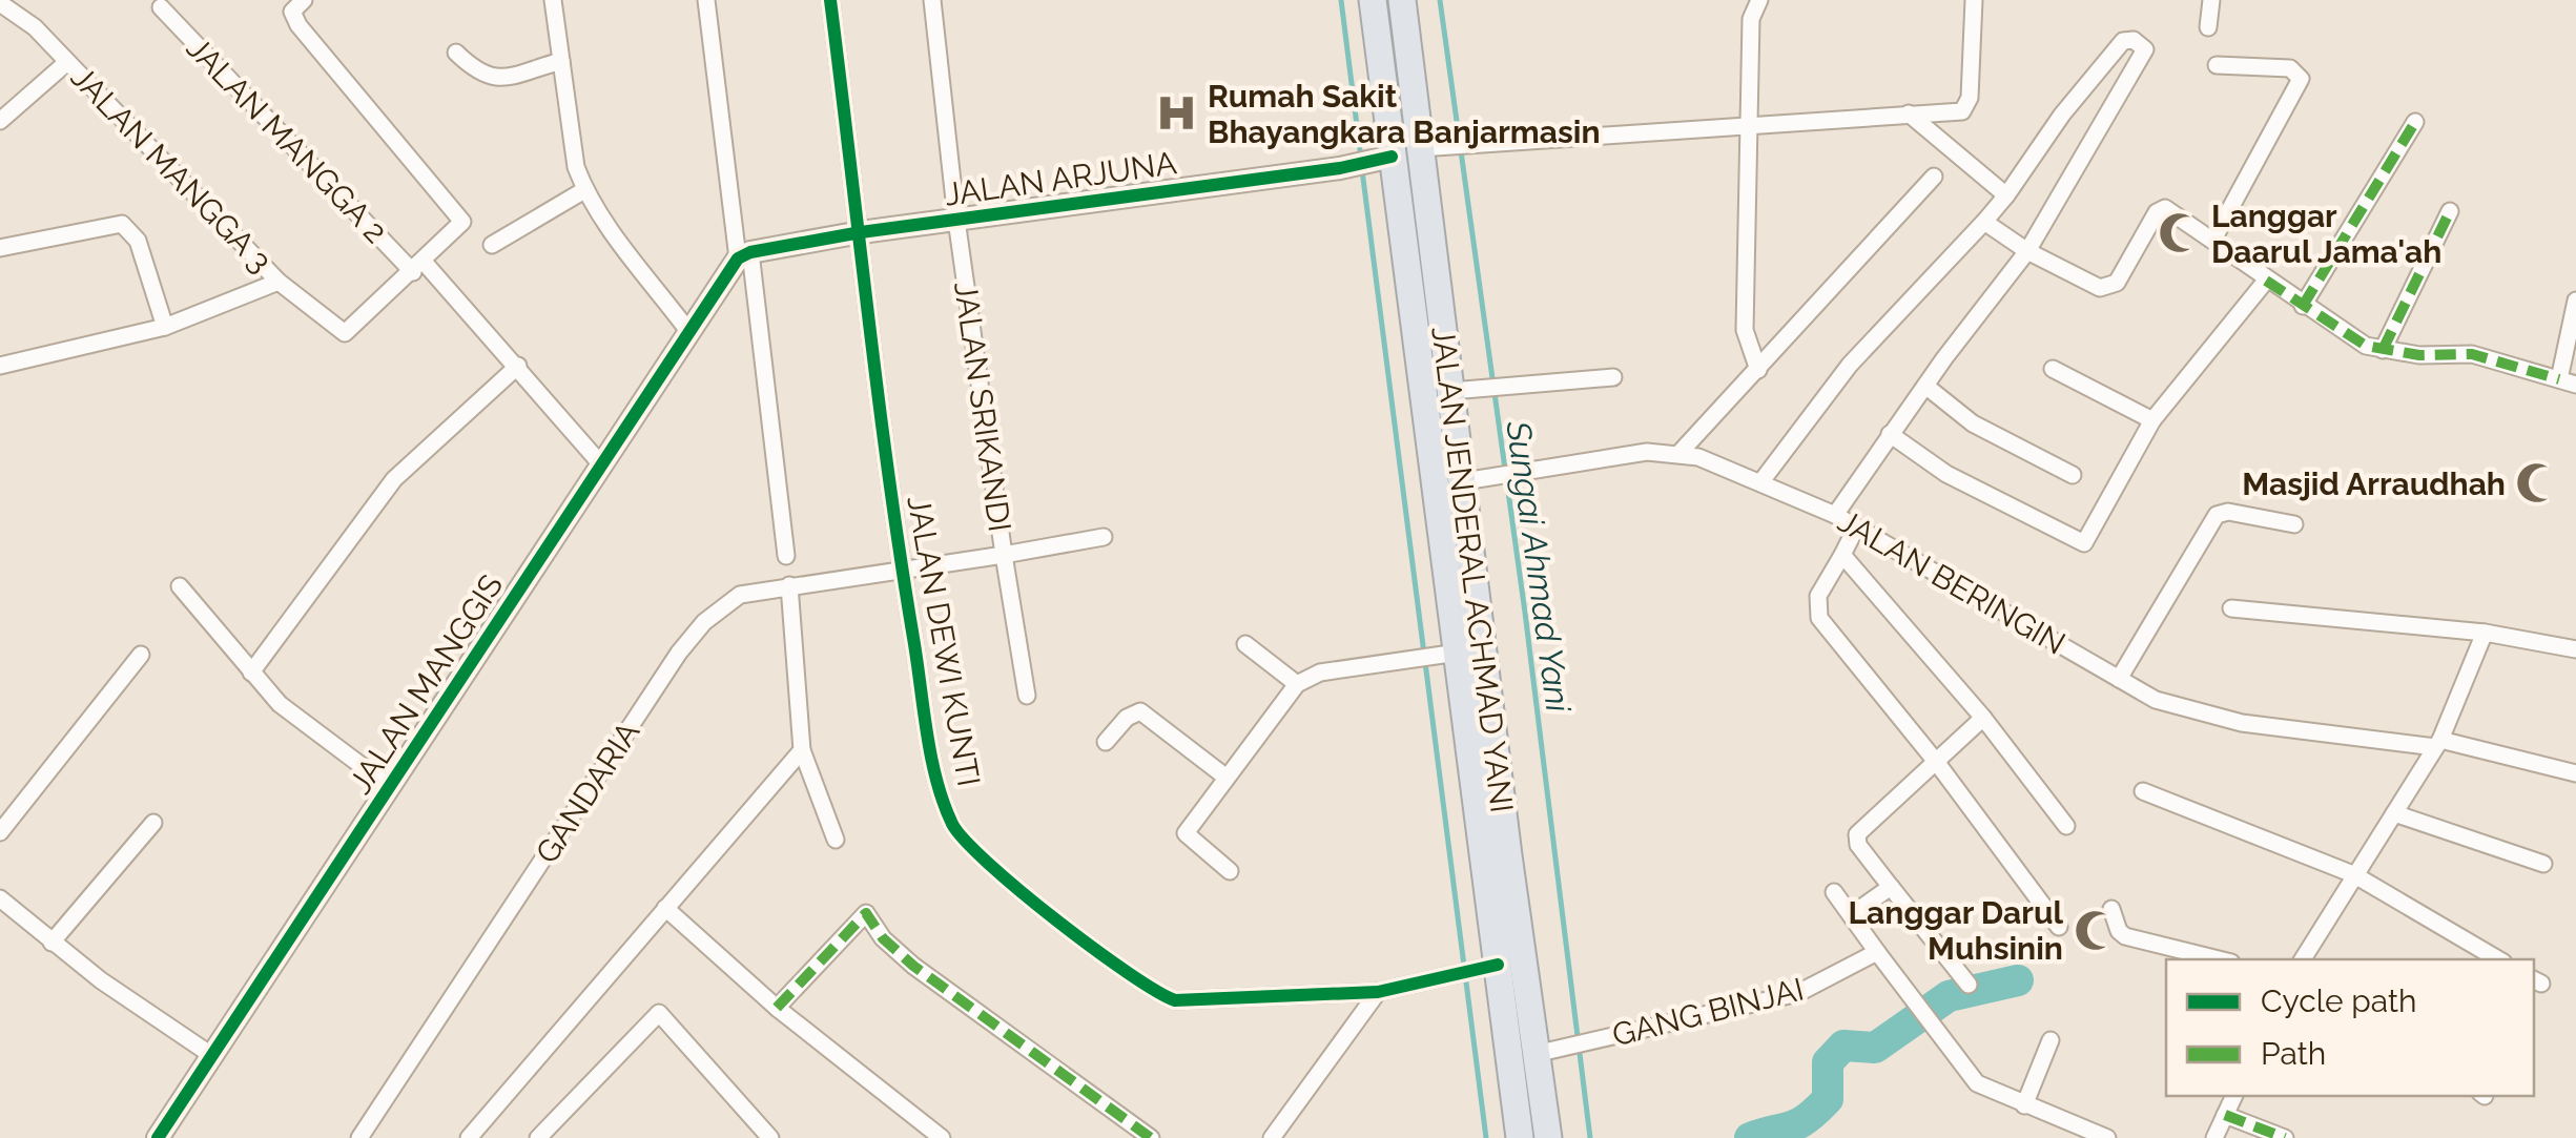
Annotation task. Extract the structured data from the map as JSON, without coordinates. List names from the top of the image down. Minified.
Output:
{"streets":{"highway":["JALAN JENDERAL ACHMAD YANI"],"street":["JALAN MANGGA 2","JALAN MANGGA 3","JALAN ARJUNA","JALAN SRIKANDI","JALAN BERINGIN","JALAN DEWI KUNTI","JALAN MANGGIS","GANDARIA","GANG BINJAI"]},"crossings":[["JALAN MANGGA 2","JALAN MANGGA 3"],["JALAN MANGGA 2","JALAN MANGGIS"],["JALAN ARJUNA","JALAN SRIKANDI"],["JALAN ARJUNA","JALAN JENDERAL ACHMAD YANI"],["JALAN ARJUNA","JALAN DEWI KUNTI"],["JALAN ARJUNA","JALAN MANGGIS"],["JALAN SRIKANDI","JALAN DEWI KUNTI"],["JALAN SRIKANDI","GANDARIA"],["JALAN JENDERAL ACHMAD YANI","JALAN BERINGIN"],["JALAN JENDERAL ACHMAD YANI","JALAN DEWI KUNTI"],["JALAN JENDERAL ACHMAD YANI","GANG BINJAI"],["JALAN DEWI KUNTI","GANDARIA"]],"water":["Sungai Ahmad Yani"],"places":{"hospital":["Rumah Sakit Bhayangkara Banjarmasin"],"mosque":["Langgar Daarul Jama'ah","Masjid Arraudhah","Langgar Darul Muhsinin"]},"legend":["Cycle path","Path"]}
